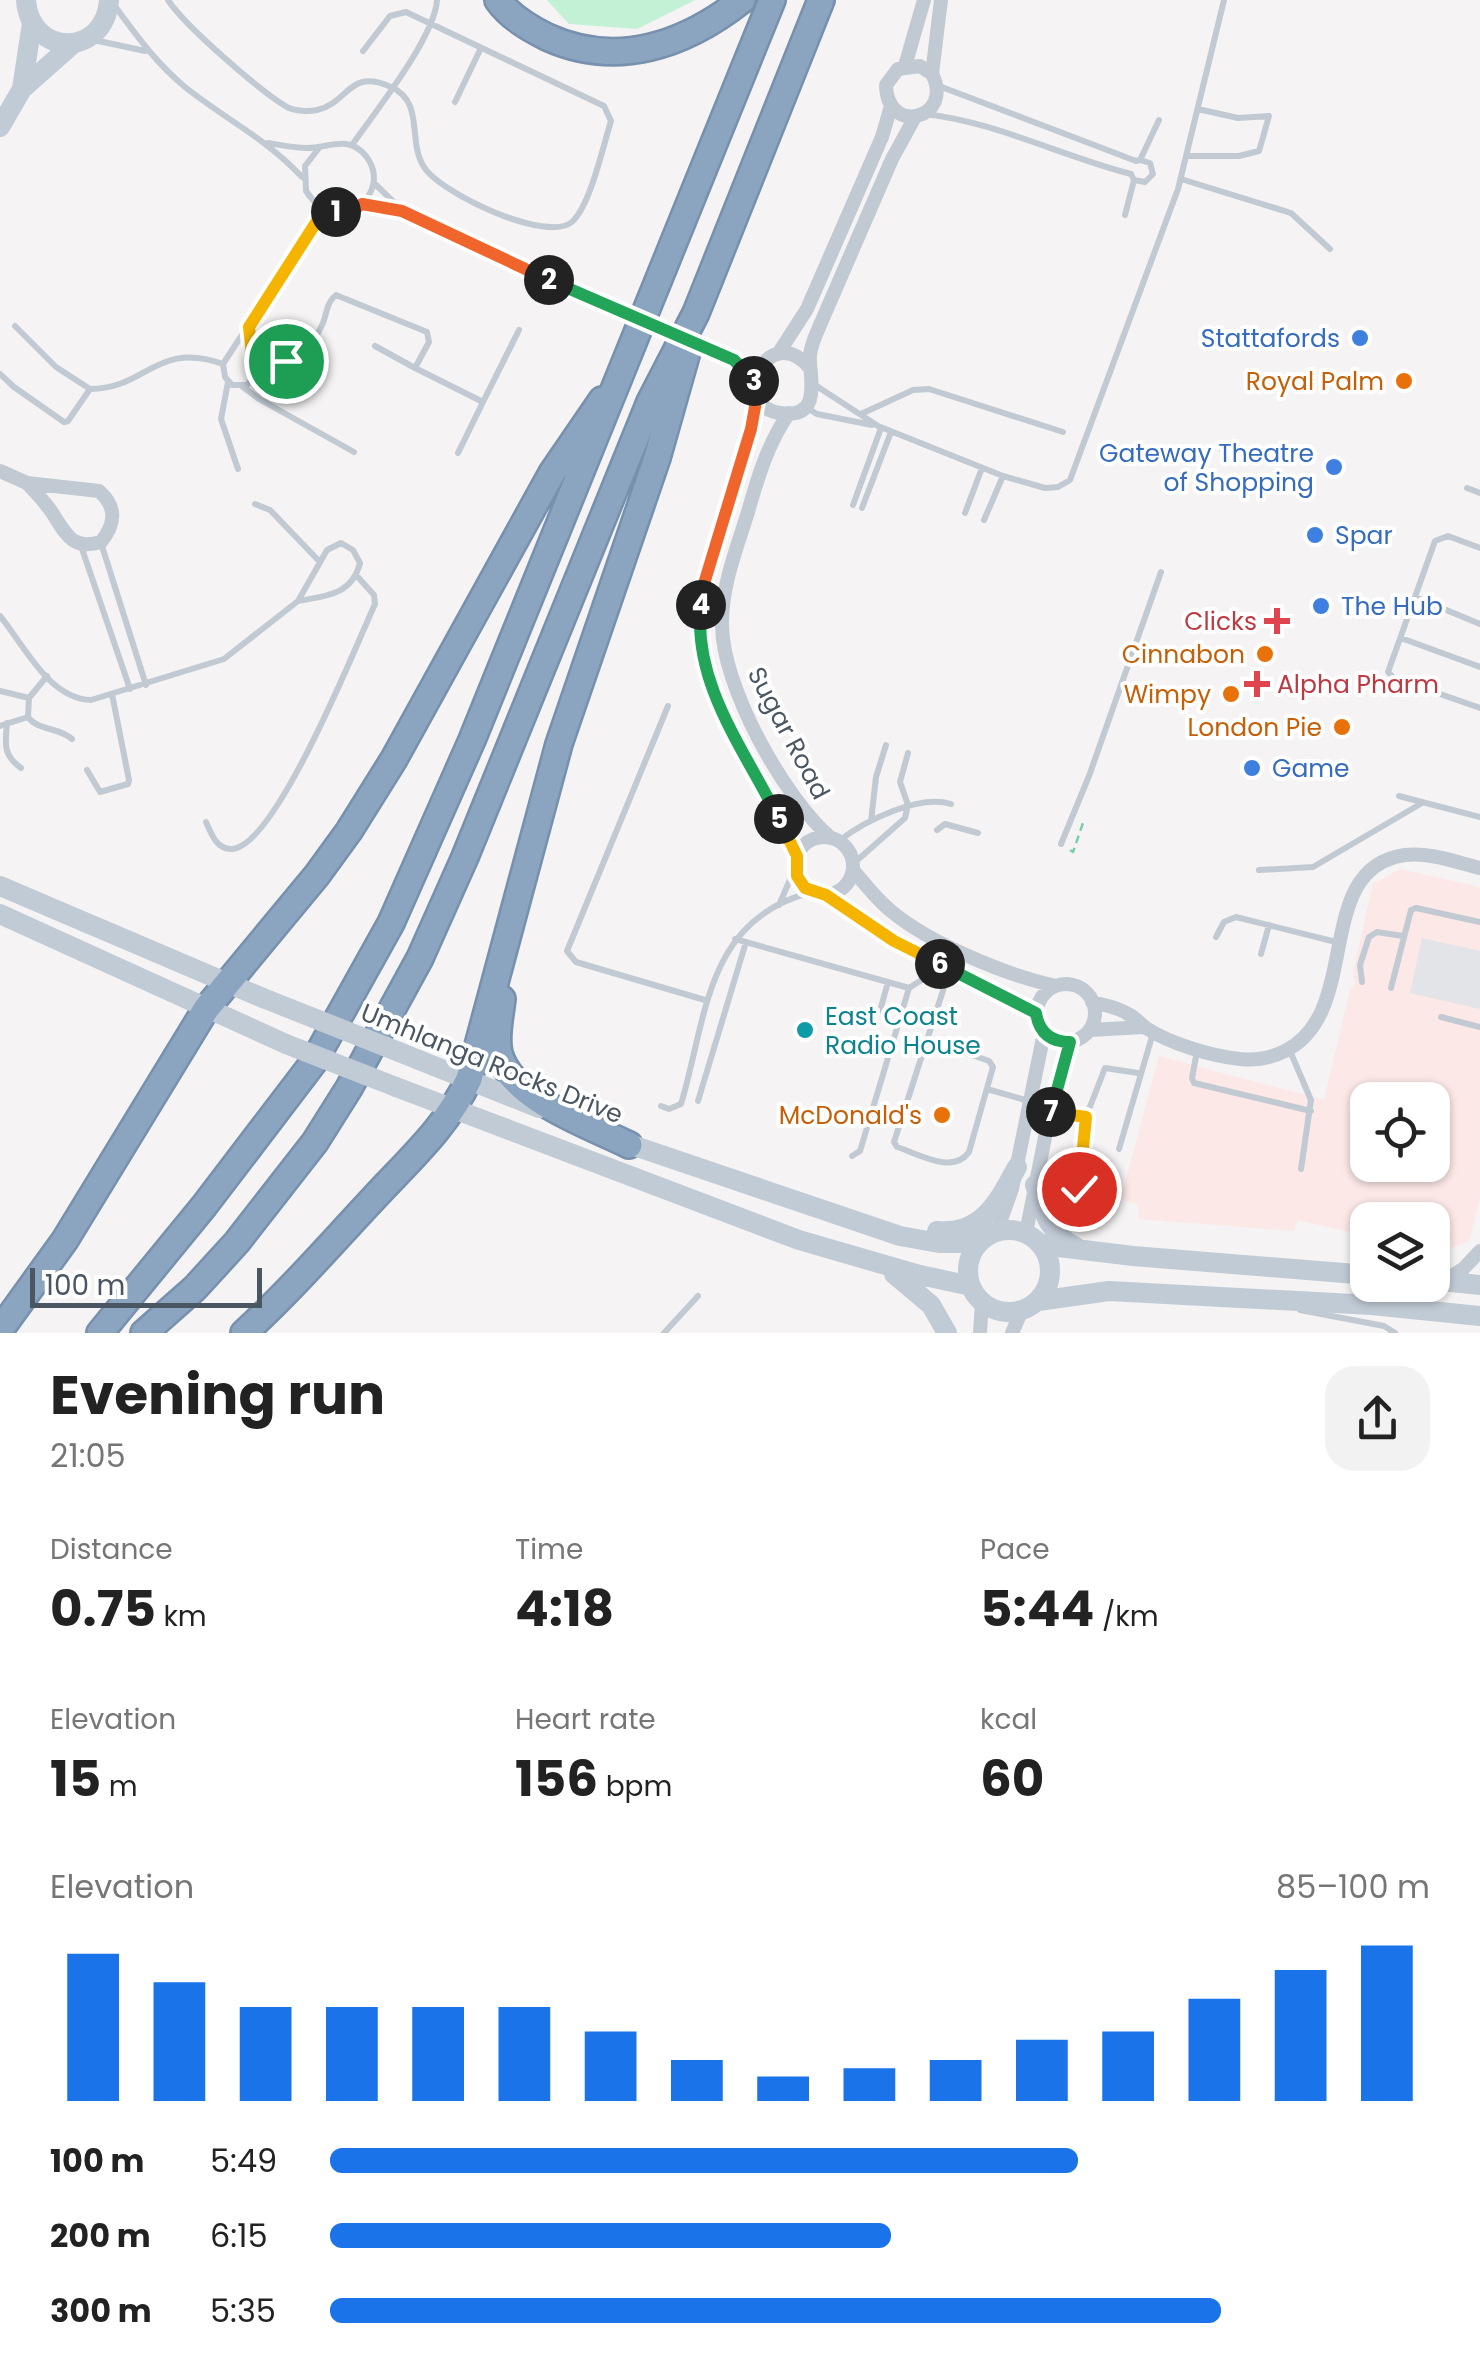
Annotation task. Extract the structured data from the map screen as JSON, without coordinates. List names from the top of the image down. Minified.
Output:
{"streets":{"main road":["Umhlanga Rocks Drive"],"street":["Sugar Road"]},"places":{"other":["Stattafords","Royal Palm","Gateway Theatre of Shopping","Spar","The Hub","Cinnabon","Wimpy","London Pie","Game","East Coast Radio House","McDonald's"],"health":["Clicks","Alpha Pharm"]},"scale_bar":"100 m","page":{"pins":["1","2","3","4","5","6","7"],"scale":"100 m","heading":["Evening run","21:05"],"stats":[["Distance","0.75 km"],["Time","4:18"],["Pace","5:44 /km"],["Elevation","15 m"],["Heart rate","156 bpm"],["kcal","60"]],"chart":["Elevation","85–100 m"],"list":[{"name":"100 m","note":"5:49"},{"name":"200 m","note":"6:15"},{"name":"300 m","note":"5:35"}]}}
